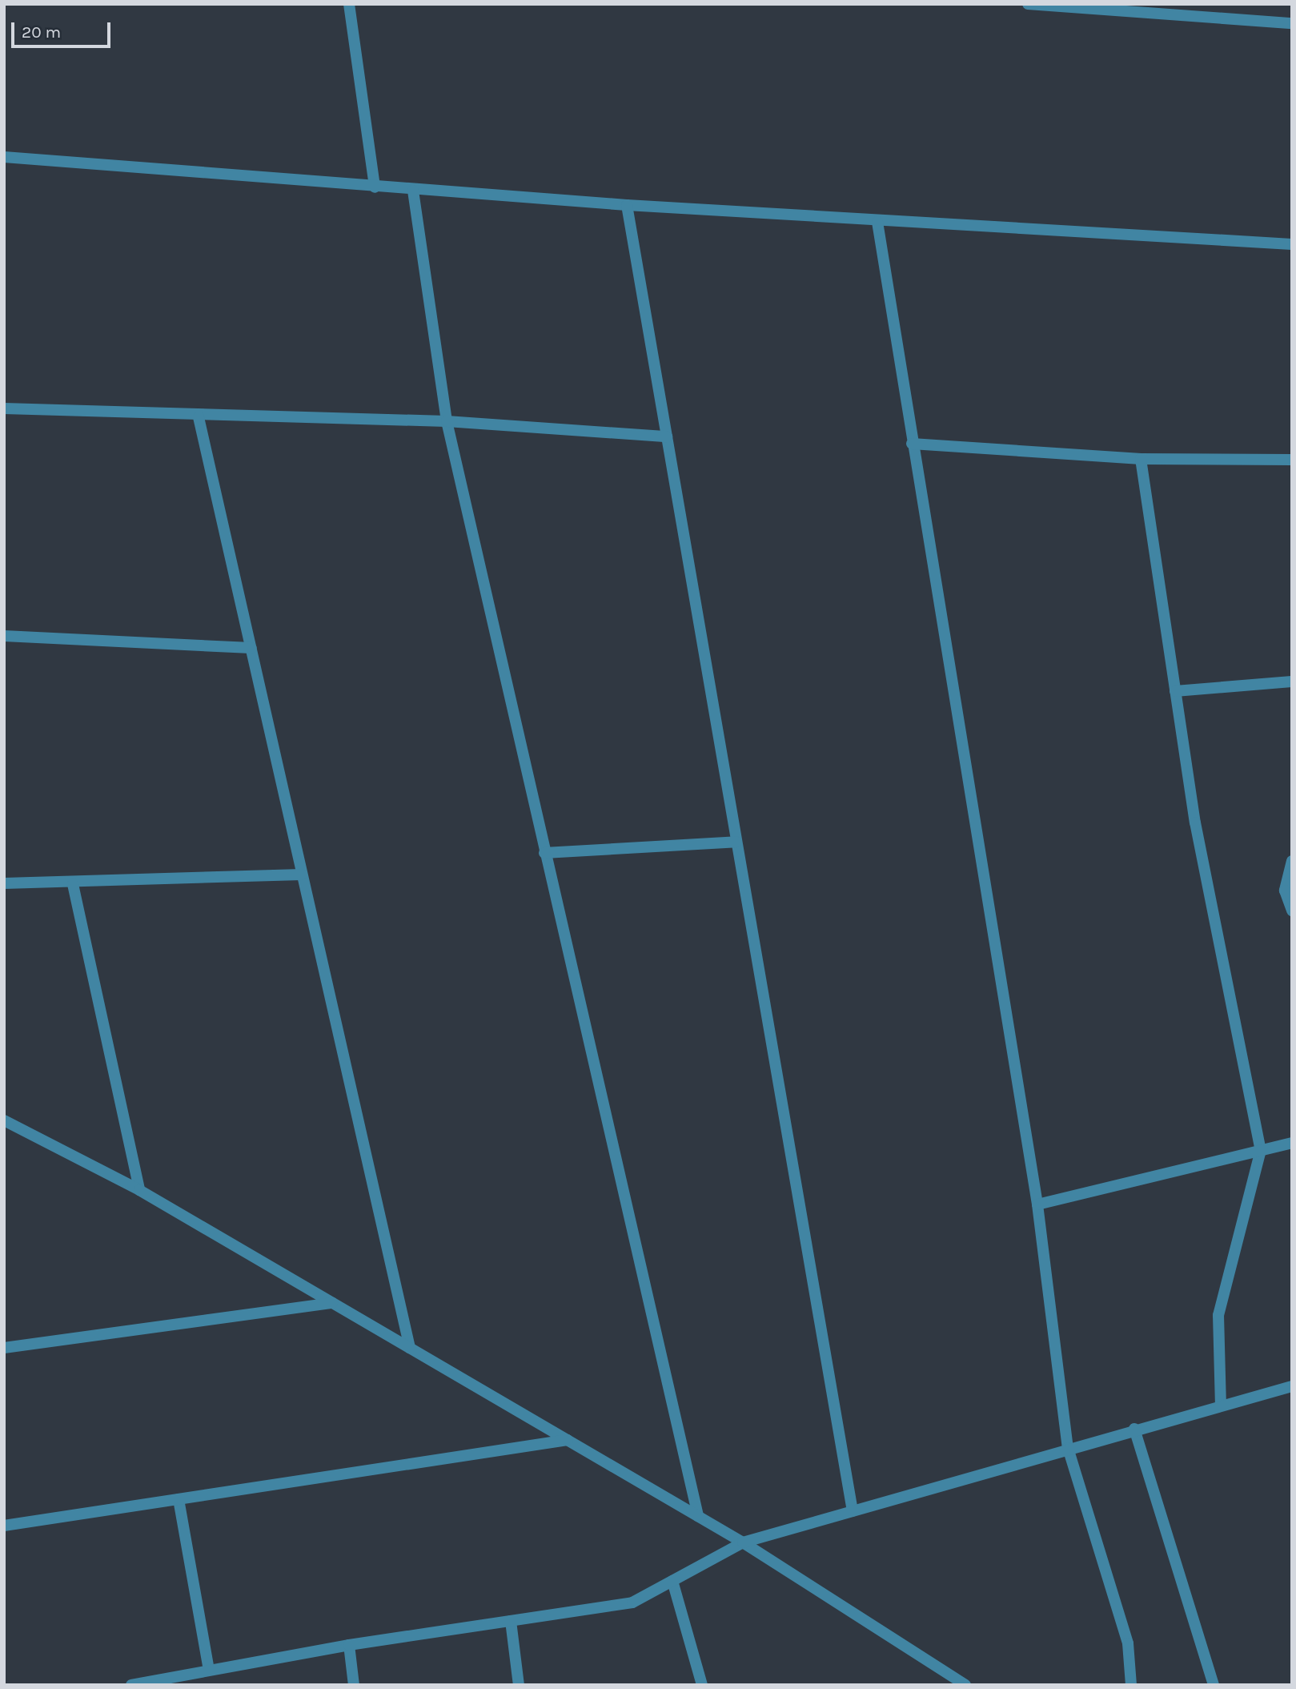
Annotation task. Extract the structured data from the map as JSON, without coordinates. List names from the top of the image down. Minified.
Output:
{"scale_bar":"20 m"}
